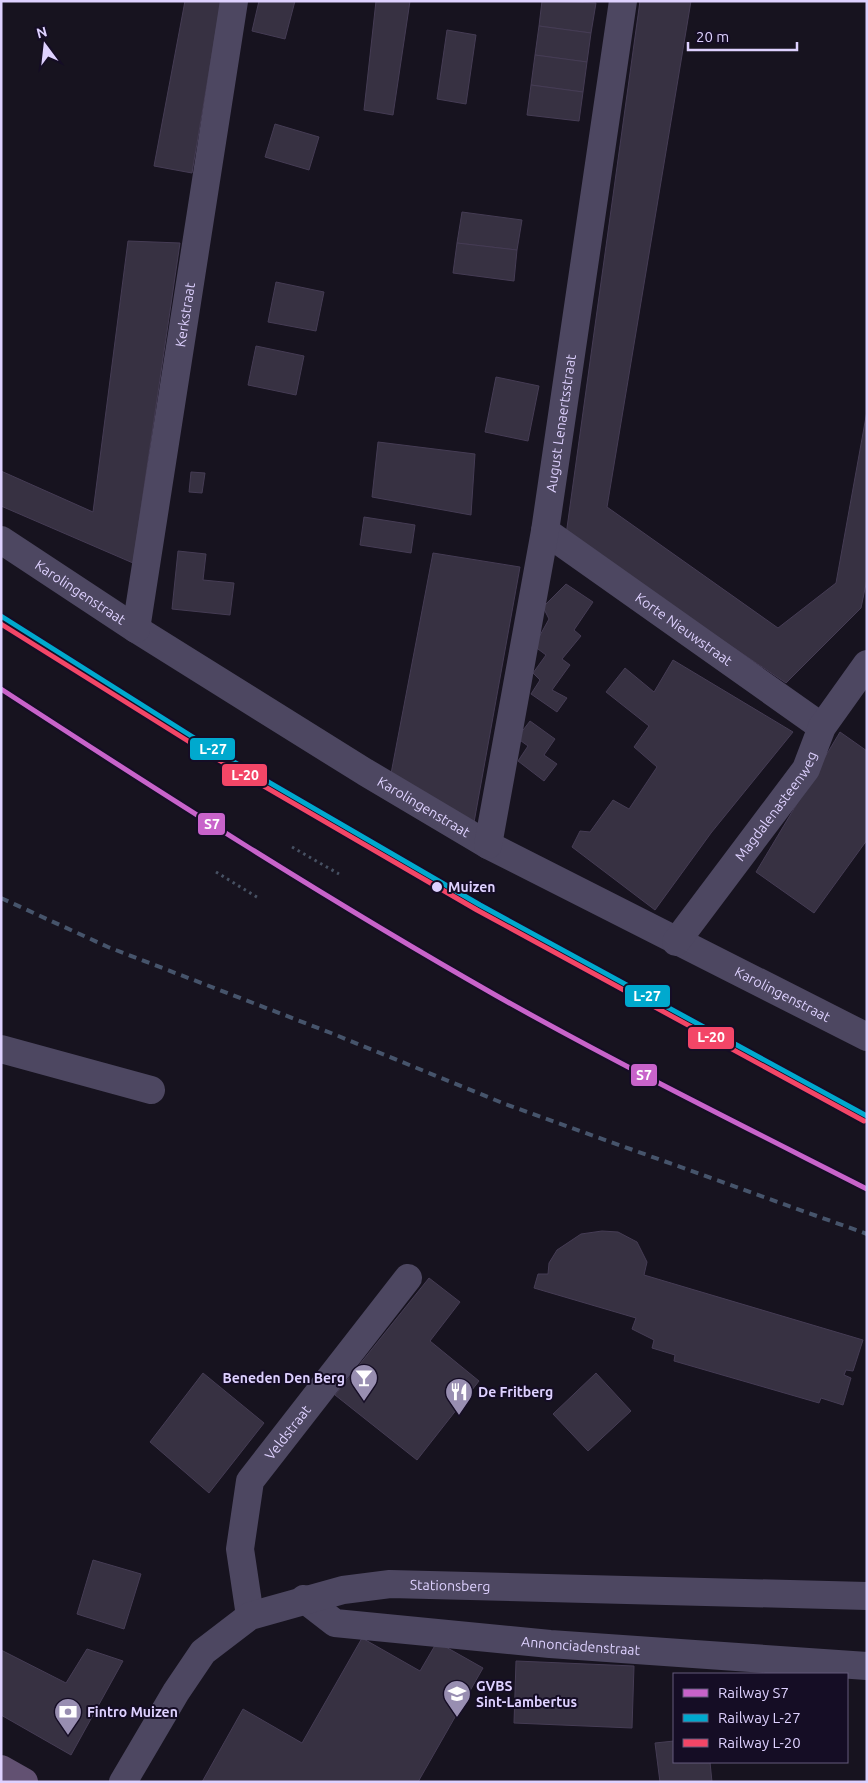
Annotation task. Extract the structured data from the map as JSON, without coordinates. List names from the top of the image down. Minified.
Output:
{"streets":{"street":["Kerkstraat","August Lenaertsstraat","Karolingenstraat","Korte Nieuwstraat","Magdalenasteenweg","Veldstraat","Stationsberg","Annonciadenstraat"]},"crossings":[["Kerkstraat","Karolingenstraat"],["August Lenaertsstraat","Karolingenstraat"],["August Lenaertsstraat","Korte Nieuwstraat"],["Karolingenstraat","Magdalenasteenweg"],["Korte Nieuwstraat","Magdalenasteenweg"],["Veldstraat","Stationsberg"],["Stationsberg","Annonciadenstraat"]],"places":{"other":["Muizen"],"bar":["Beneden Den Berg"],"restaurant":["De Fritberg"],"school or university":["GVBS Sint-Lambertus"],"bank":["Fintro Muizen"]},"lines":["rail line L-27","rail line L-20","rail line S7"],"legend":["Railway S7","Railway L-27","Railway L-20"],"scale_bar":"20 m","north":"top"}
